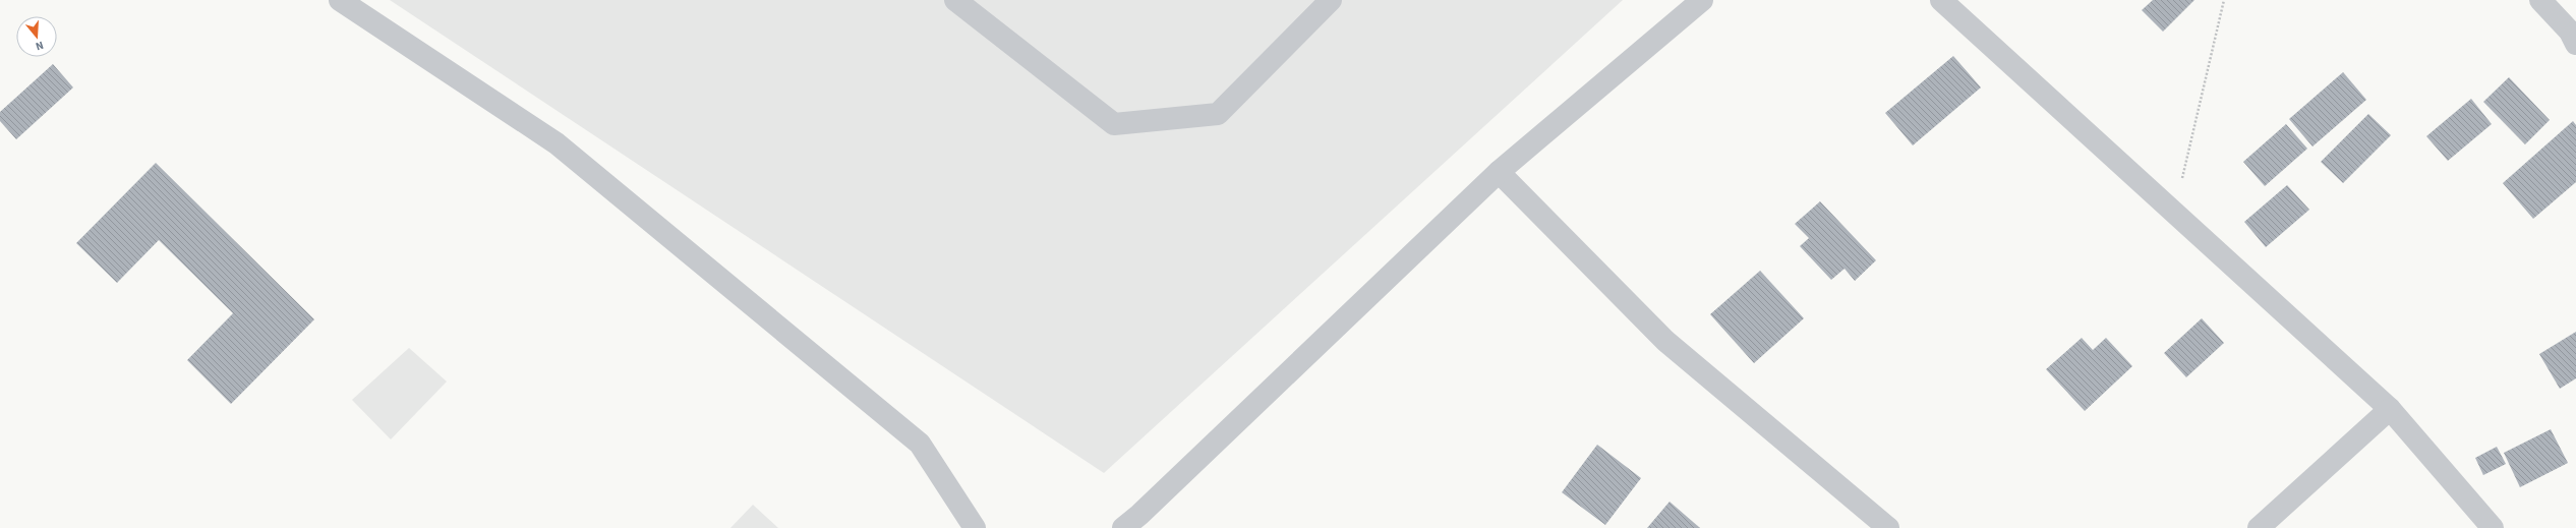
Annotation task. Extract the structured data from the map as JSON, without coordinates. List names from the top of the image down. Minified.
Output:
{"north":"bottom"}
